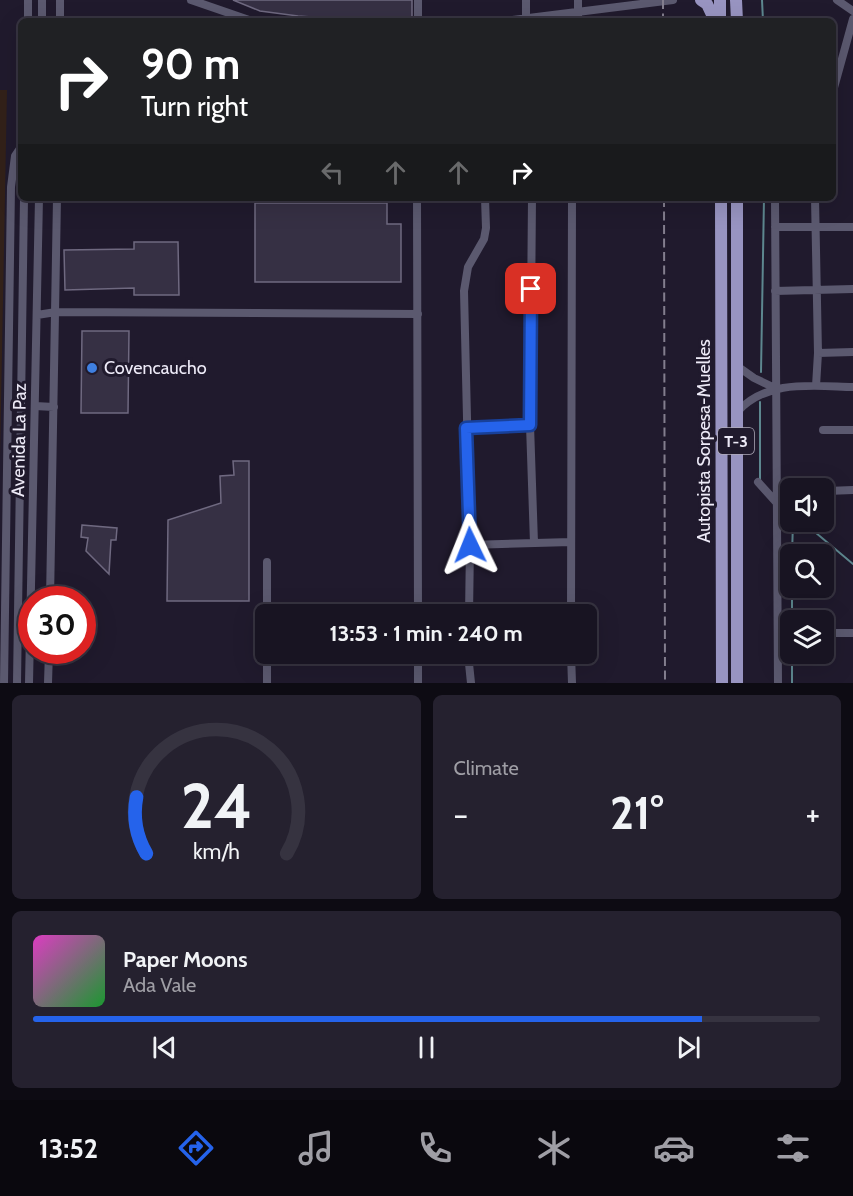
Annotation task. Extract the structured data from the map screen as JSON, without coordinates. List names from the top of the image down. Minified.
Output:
{"streets":{"main road":["Autopista Sorpesa-Muelles","T-3"],"street":["Avenida La Paz"]},"places":["Covencaucho"],"page":{"turn":["90 m","Turn right"],"limit":"30","trip":"13:53 · 1 min · 240 m","tile":"Climate","heat":["−","21°","+"],"song":["Paper Moons","Ada Vale"],"tabs":"13:52","gauge":["24","km/h"]}}
